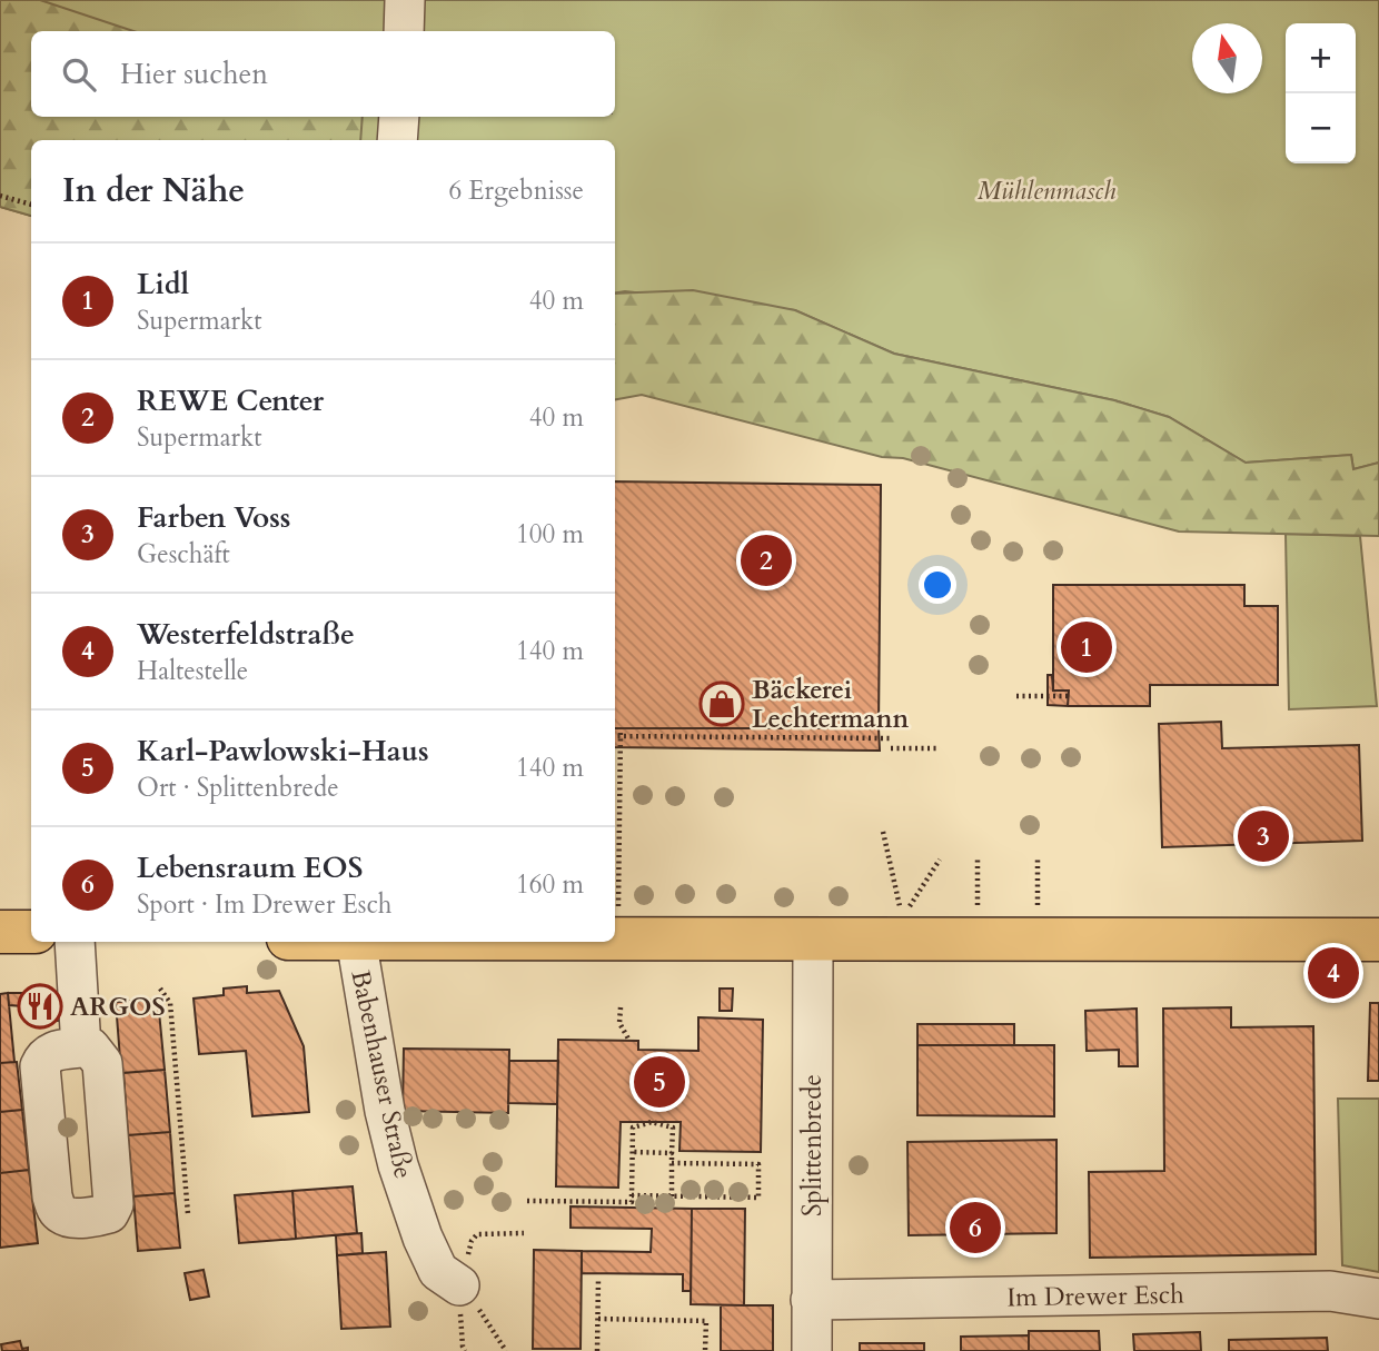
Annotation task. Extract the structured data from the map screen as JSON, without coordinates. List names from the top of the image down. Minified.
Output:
{"streets":{"street":["Babenhauser Straße","Splittenbrede","Im Drewer Esch"]},"crossings":[["Splittenbrede","Im Drewer Esch"]],"parks":["Mühlenmasch"],"places":{"shop":["Bäckerei Lechtermann"],"restaurant":["ARGOS"]},"north":"top","page":{"map_buttons":["+","−"],"search":"Hier suchen","heading":["In der Nähe","6 Ergebnisse"],"list":[{"mark":"1","name":"Lidl","note":"Supermarkt","value":"40 m"},{"mark":"2","name":"REWE Center","note":"Supermarkt","value":"40 m"},{"mark":"3","name":"Farben Voss","note":"Geschäft","value":"100 m"},{"mark":"4","name":"Westerfeldstraße","note":"Haltestelle","value":"140 m"},{"mark":"5","name":"Karl-Pawlowski-Haus","note":"Ort · Splittenbrede","value":"140 m"},{"mark":"6","name":"Lebensraum EOS","note":"Sport · Im Drewer Esch","value":"160 m"}],"pins":["2","1","3","4","5","6"]}}
